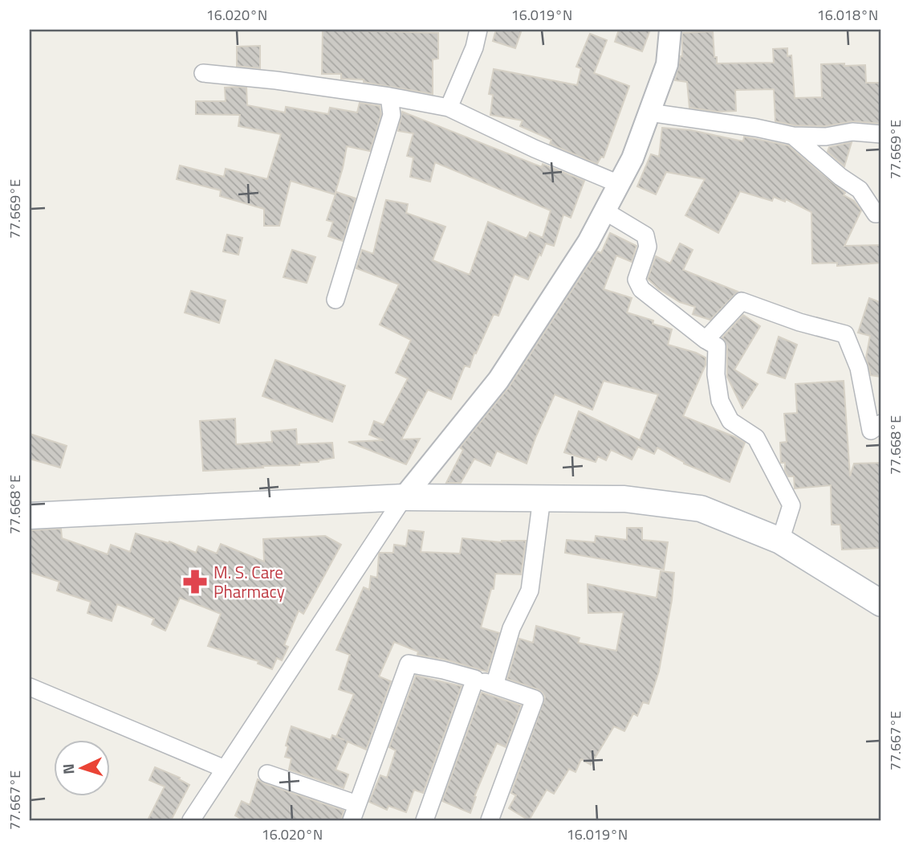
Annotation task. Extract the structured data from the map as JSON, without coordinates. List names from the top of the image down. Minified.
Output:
{"places":{"pharmacy":["M. S. Care Pharmacy"]},"north":"left","coordinates":["16.020°N","16.019°N","16.018°N","77.669°E","77.668°E","77.667°E"]}
